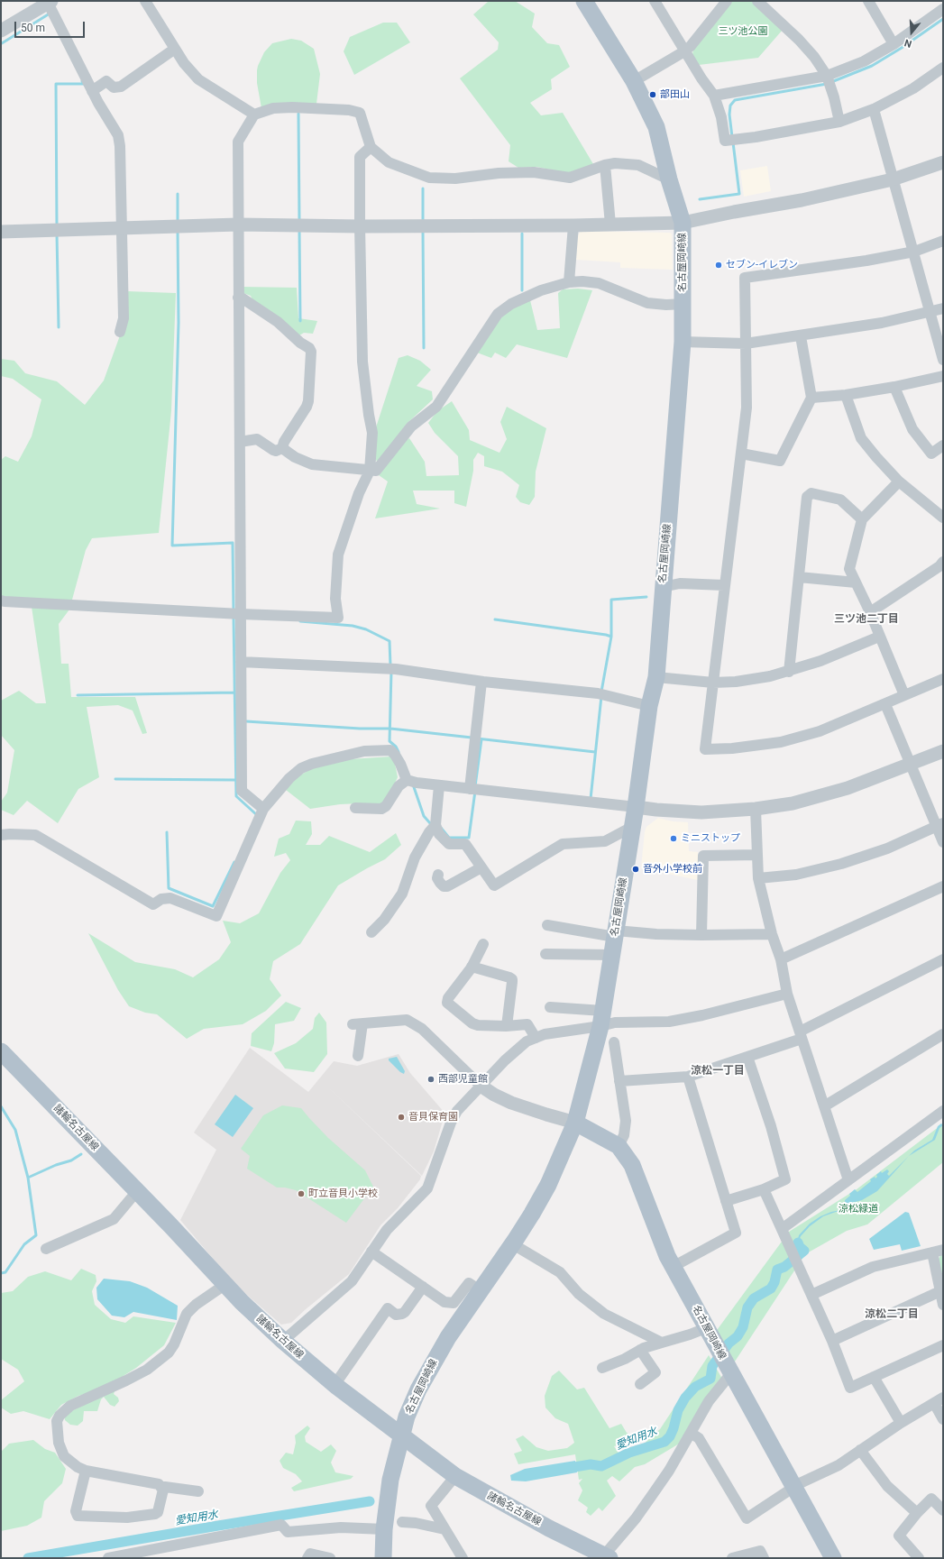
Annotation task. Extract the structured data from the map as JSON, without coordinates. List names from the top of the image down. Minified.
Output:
{"streets":{"main road":["名古屋岡崎線","諸輪名古屋線"]},"crossings":[["名古屋岡崎線","諸輪名古屋線"]],"districts":["三ツ池二丁目","涼松一丁目","涼松二丁目"],"water":["愛知用水"],"parks":["三ツ池公園","涼松緑道"],"places":["部田山","セブン-イレブン","ミニストップ","音外小学校前","西部児童館","音貝保育園","町立音貝小学校"],"scale_bar":"50 m","north":"bottom"}
